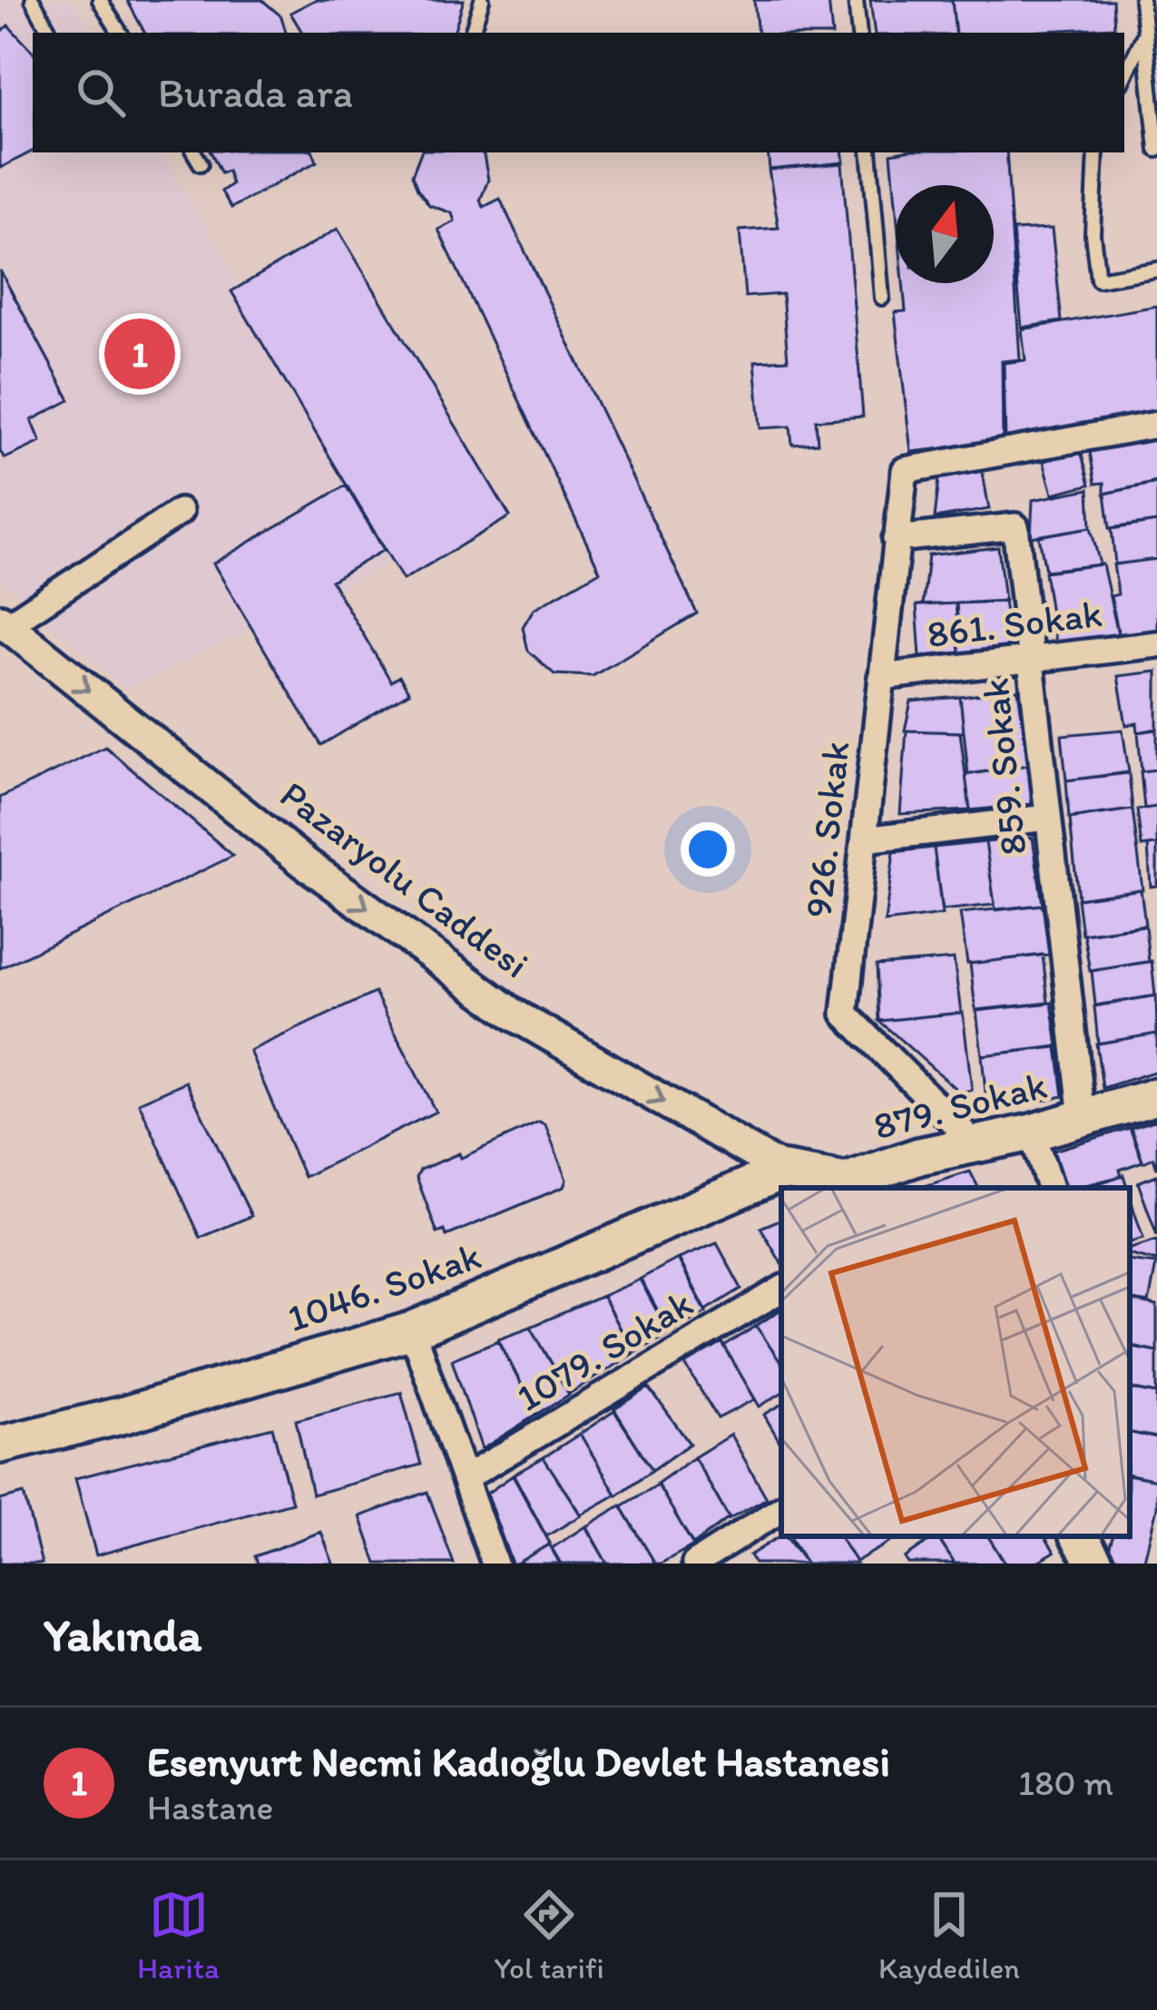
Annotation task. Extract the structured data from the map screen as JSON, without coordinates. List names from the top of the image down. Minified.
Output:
{"streets":{"main road":["879. Sokak","1046. Sokak"],"street":["861. Sokak","859. Sokak","926. Sokak","Pazaryolu Caddesi","1079. Sokak"]},"crossings":[["861. Sokak","859. Sokak"],["861. Sokak","926. Sokak"],["859. Sokak","926. Sokak"],["859. Sokak","879. Sokak"],["926. Sokak","879. Sokak"],["Pazaryolu Caddesi","879. Sokak"],["Pazaryolu Caddesi","1046. Sokak"],["879. Sokak","1046. Sokak"]],"one_way":["Pazaryolu Caddesi"],"north":"top","page":{"search":"Burada ara","pins":"1","heading":"Yakında","list":[{"mark":"1","name":"Esenyurt Necmi Kadıoğlu Devlet Hastanesi","note":"Hastane","value":"180 m"}],"nav":["Harita","Yol tarifi","Kaydedilen"]}}
